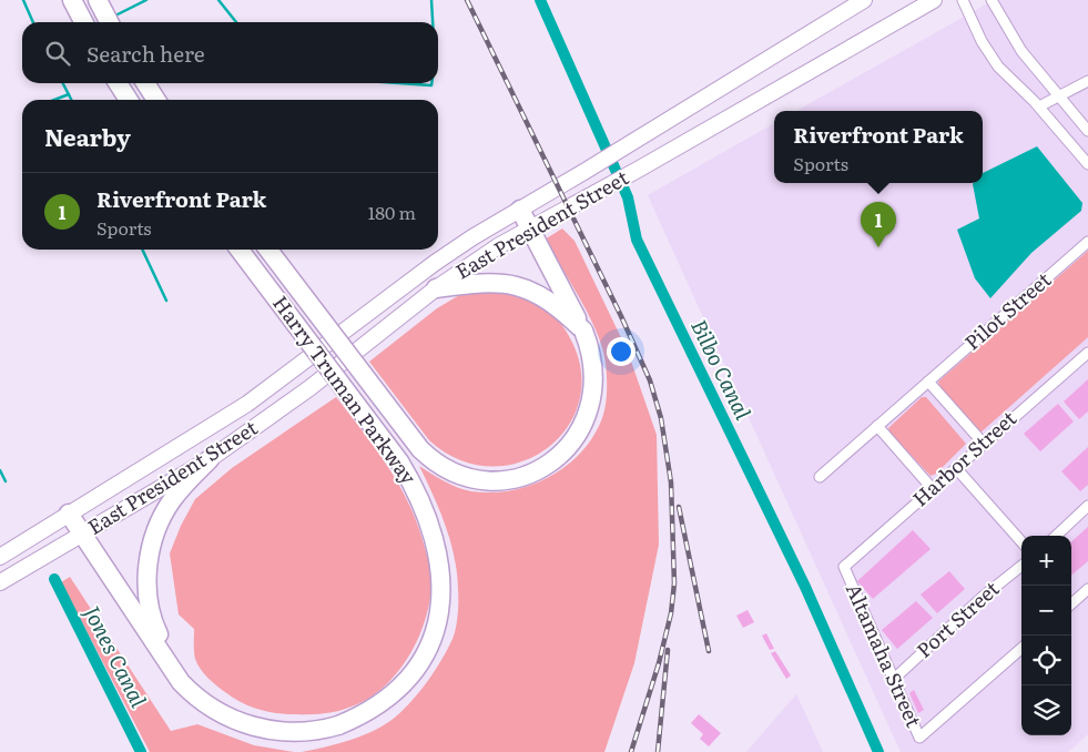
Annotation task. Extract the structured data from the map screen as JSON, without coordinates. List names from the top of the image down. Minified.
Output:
{"streets":{"highway":["Harry Truman Parkway"],"main road":["East President Street"],"street":["Pilot Street","Harbor Street","Port Street","Altamaha Street"]},"crossings":[["East President Street","Harry Truman Parkway"],["Harbor Street","Altamaha Street"],["Port Street","Altamaha Street"]],"water":["Bilbo Canal","Jones Canal"],"page":{"search":"Search here","heading":"Nearby","popup":["Riverfront Park","Sports"],"list":[{"mark":"1","name":"Riverfront Park","note":"Sports","value":"180 m"}],"pins":"1","map_buttons":["+","−"]}}
